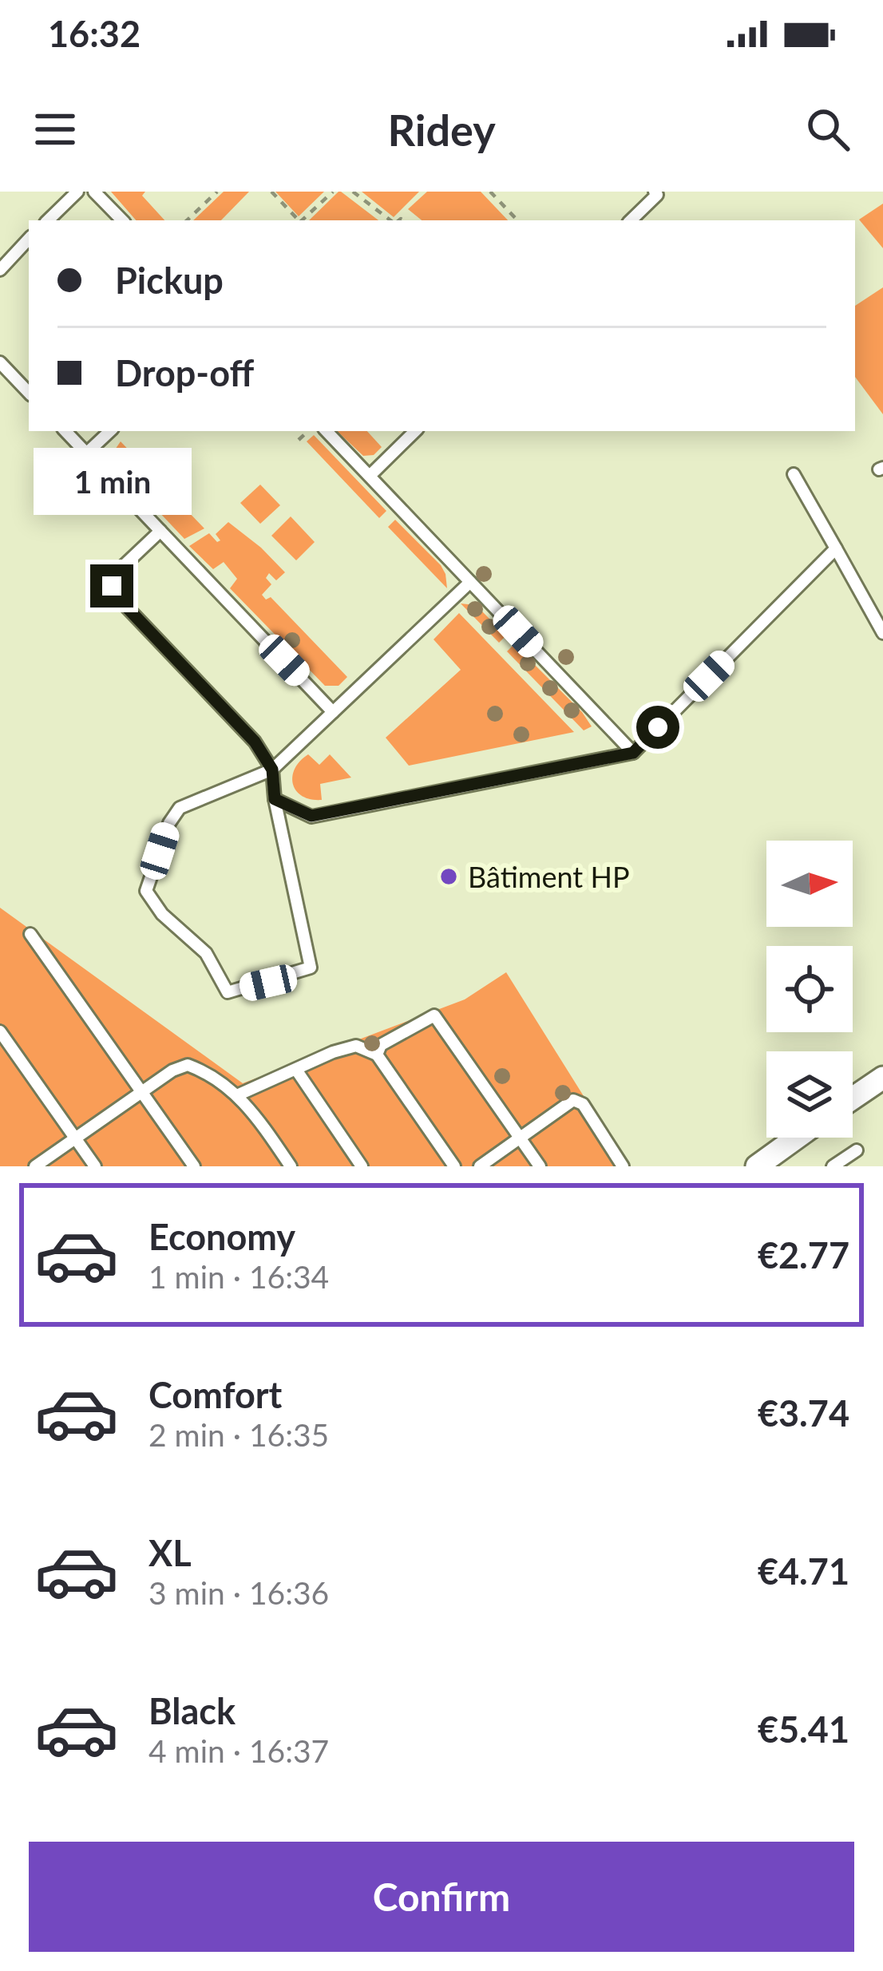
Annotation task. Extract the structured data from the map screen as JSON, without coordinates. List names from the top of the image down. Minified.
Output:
{"places":["Bâtiment HP"],"north":"right","page":{"status":"16:32","header":"Ridey","banner":["Pickup","Drop-off"],"bubble":"1 min","list":[{"name":"Economy","note":"1 min · 16:34","value":"€2.77"},{"name":"Comfort","note":"2 min · 16:35","value":"€3.74"},{"name":"XL","note":"3 min · 16:36","value":"€4.71"},{"name":"Black","note":"4 min · 16:37","value":"€5.41"}],"buttons":"Confirm"}}
